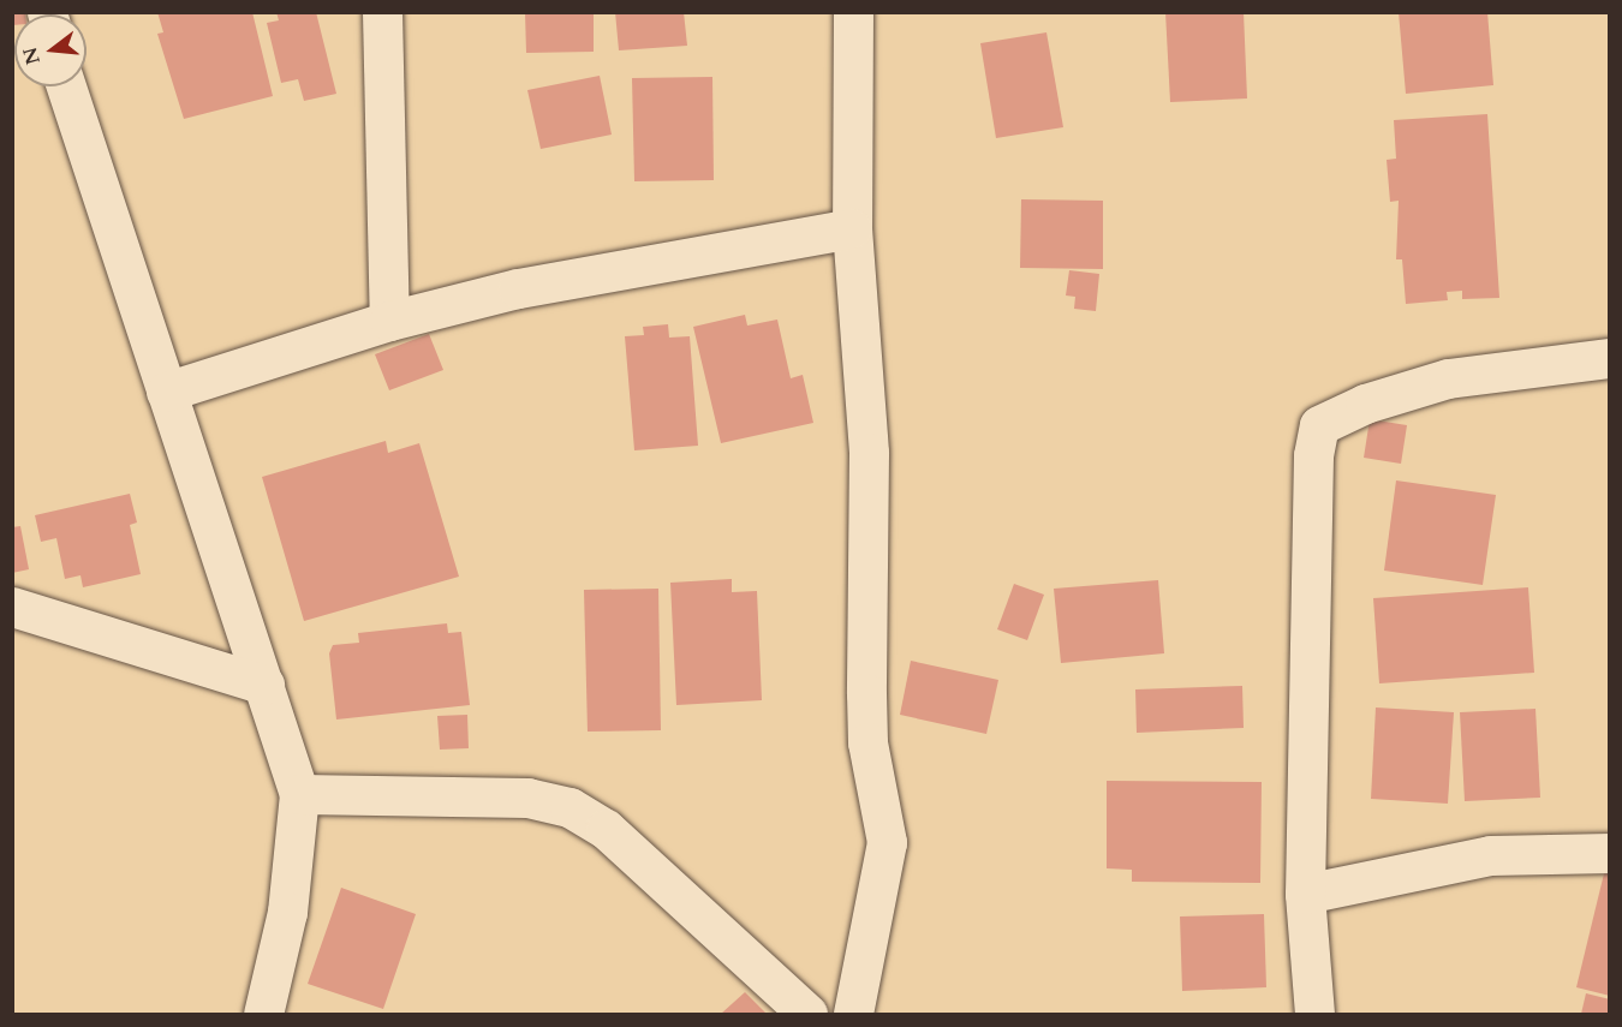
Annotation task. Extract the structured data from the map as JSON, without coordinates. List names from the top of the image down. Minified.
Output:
{"north":"left"}
